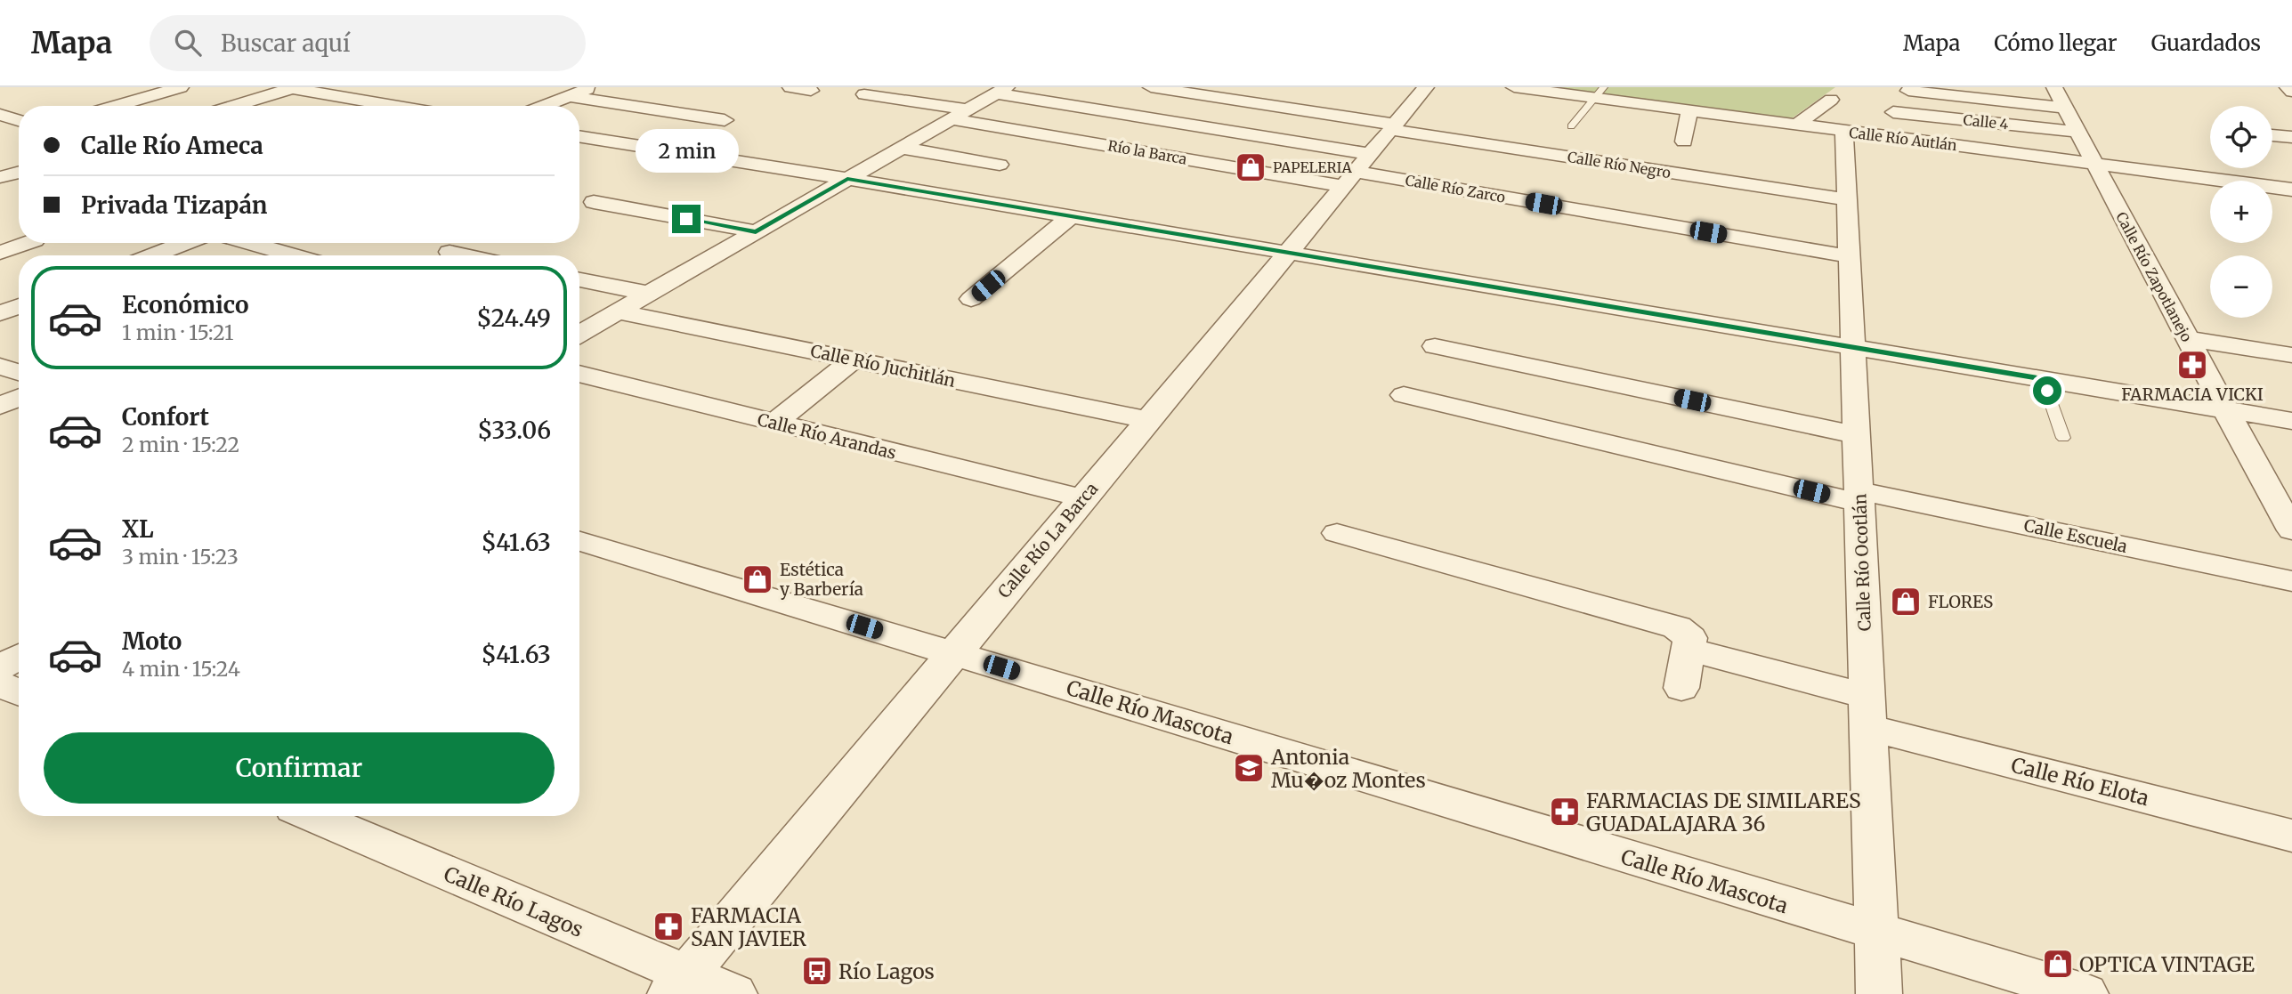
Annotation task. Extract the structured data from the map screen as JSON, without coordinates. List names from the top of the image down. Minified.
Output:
{"streets":{"street":["Calle 4","Calle Río Autlán","Río la Barca","Calle Río Negro","Calle Río Zarco","Calle Río Zapotlanejo","Calle Río Juchitlán","Calle Río Arandas","Calle Escuela","Calle Río La Barca","Calle Río Ocotlán","Calle Río Mascota","Calle Río Elota","Calle Río Lagos"]},"crossings":[["Calle 4","Calle Río Zapotlanejo"],["Calle Río Autlán","Calle Río Zapotlanejo"],["Calle Río Autlán","Calle Río Ocotlán"],["Río la Barca","Calle Río Zarco"],["Río la Barca","Calle Río La Barca"],["Calle Río Negro","Calle Río La Barca"],["Calle Río Negro","Calle Río Ocotlán"],["Calle Río Zarco","Calle Río La Barca"],["Calle Río Zarco","Calle Río Ocotlán"],["Calle Río Juchitlán","Calle Río La Barca"],["Calle Río Arandas","Calle Río La Barca"],["Calle Escuela","Calle Río Ocotlán"],["Calle Río La Barca","Calle Río Mascota"],["Calle Río La Barca","Calle Río Lagos"],["Calle Río Ocotlán","Calle Río Mascota"],["Calle Río Ocotlán","Calle Río Elota"]],"places":{"shop":["PAPELERIA","Estética y Barbería","FLORES","OPTICA VINTAGE"],"pharmacy":["FARMACIA VICKI","FARMACIAS DE SIMILARES GUADALAJARA 36","FARMACIA SAN JAVIER"],"school or university":["Antonia Mu�oz Montes"],"bus stop":["Río Lagos"]},"page":{"header":"Mapa","search":"Buscar aquí","nav":["Mapa","Cómo llegar","Guardados"],"map_buttons":["+","−"],"banner":["Calle Río Ameca","Privada Tizapán"],"bubble":"2 min","list":[{"name":"Económico","note":"1 min · 15:21","value":"$24.49"},{"name":"Confort","note":"2 min · 15:22","value":"$33.06"},{"name":"XL","note":"3 min · 15:23","value":"$41.63"},{"name":"Moto","note":"4 min · 15:24","value":"$41.63"}],"buttons":"Confirmar"}}
